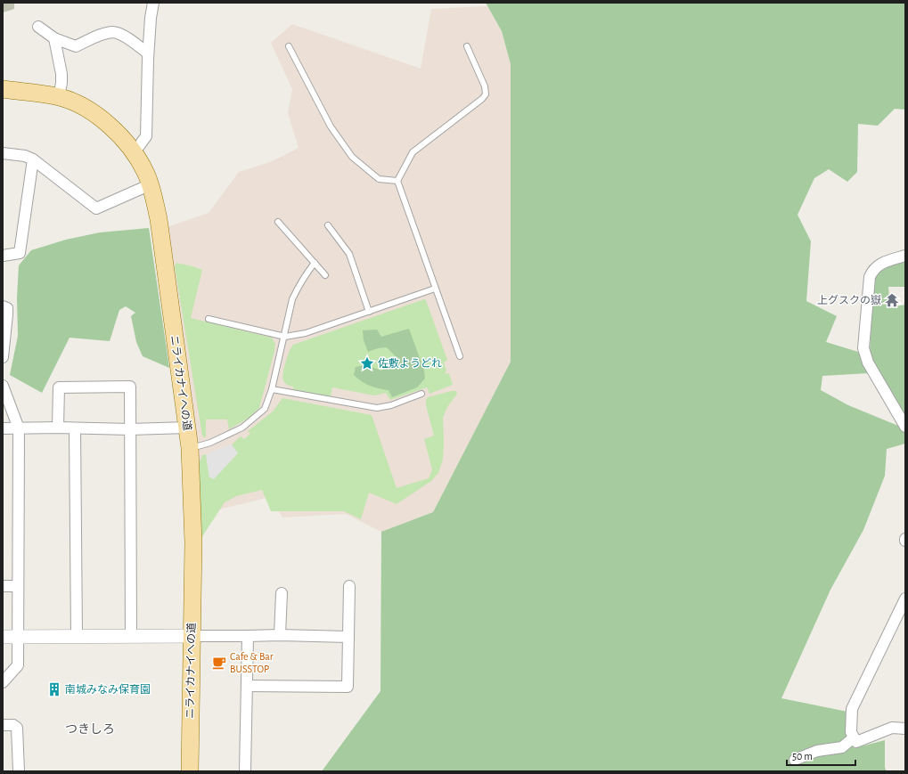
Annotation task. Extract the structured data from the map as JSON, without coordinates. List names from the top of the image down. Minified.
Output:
{"streets":{"main road":["ニライカナイへの道"]},"districts":["つきしろ"],"places":{"temple":["上グスクの嶽"],"place":["佐敷ようどれ"],"cafe":["Cafe & Bar BUSSTOP"],"building":["南城みなみ保育園"]},"scale_bar":"50 m"}
